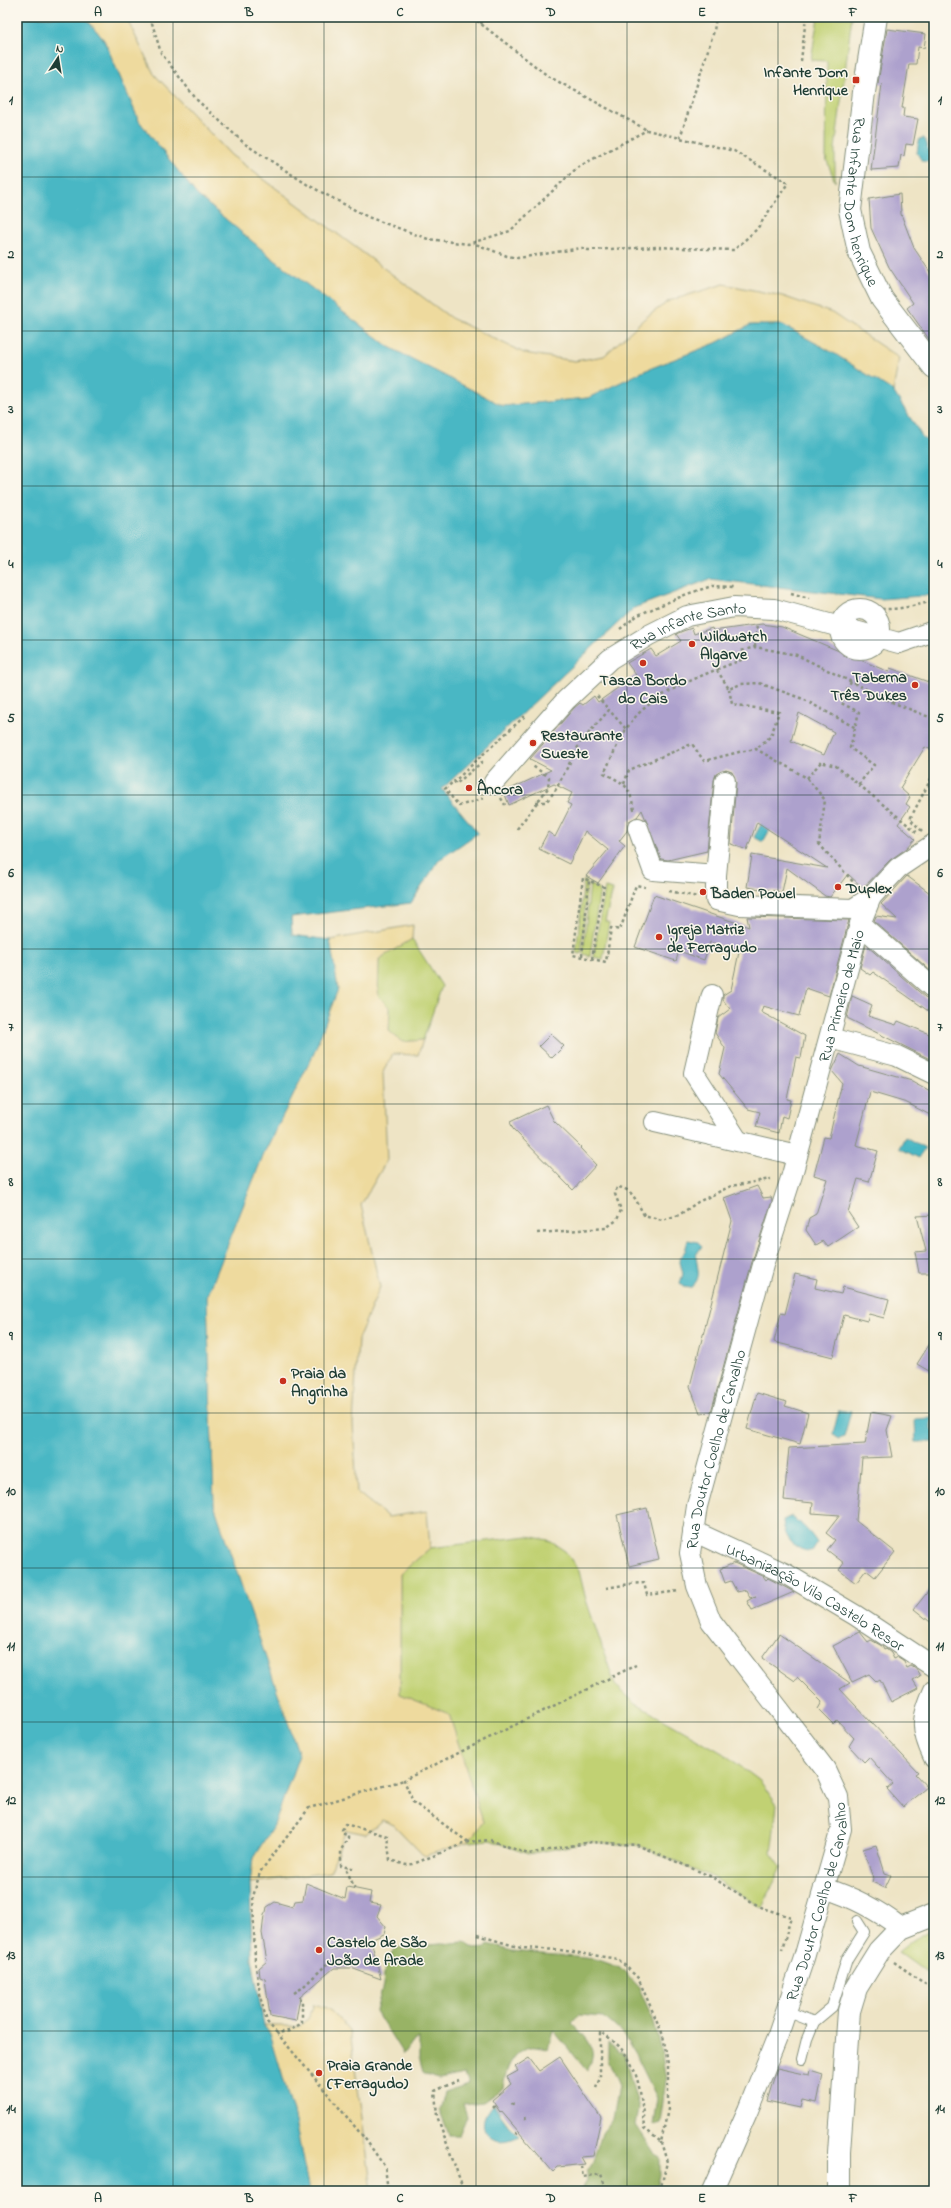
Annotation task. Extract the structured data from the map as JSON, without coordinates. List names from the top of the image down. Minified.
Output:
{"streets":{"street":["Rua Infante Dom henrique","Rua Infante Santo","Rua Primeiro de Maio","Rua Doutor Coelho de Carvalho","Urbanização Vila Castelo Resor"]},"crossings":[["Rua Primeiro de Maio","Rua Doutor Coelho de Carvalho"],["Rua Doutor Coelho de Carvalho","Urbanização Vila Castelo Resor"]],"places":{"transit":["Infante Dom Henrique"],"other":["Wildwatch Algarve","Tasca Bordo do Cais","Taberna Três Dukes","Restaurante Sueste","Âncora","Duplex","Baden Powel","Igreja Matriz de Ferragudo","Praia da Angrinha","Castelo de São João de Arade","Praia Grande (Ferragudo)"]},"north":"top","grid":{"columns":["A","B","C","D","E","F"],"rows":["1","2","3","4","5","6","7","8","9","10","11","12","13","14"]}}
